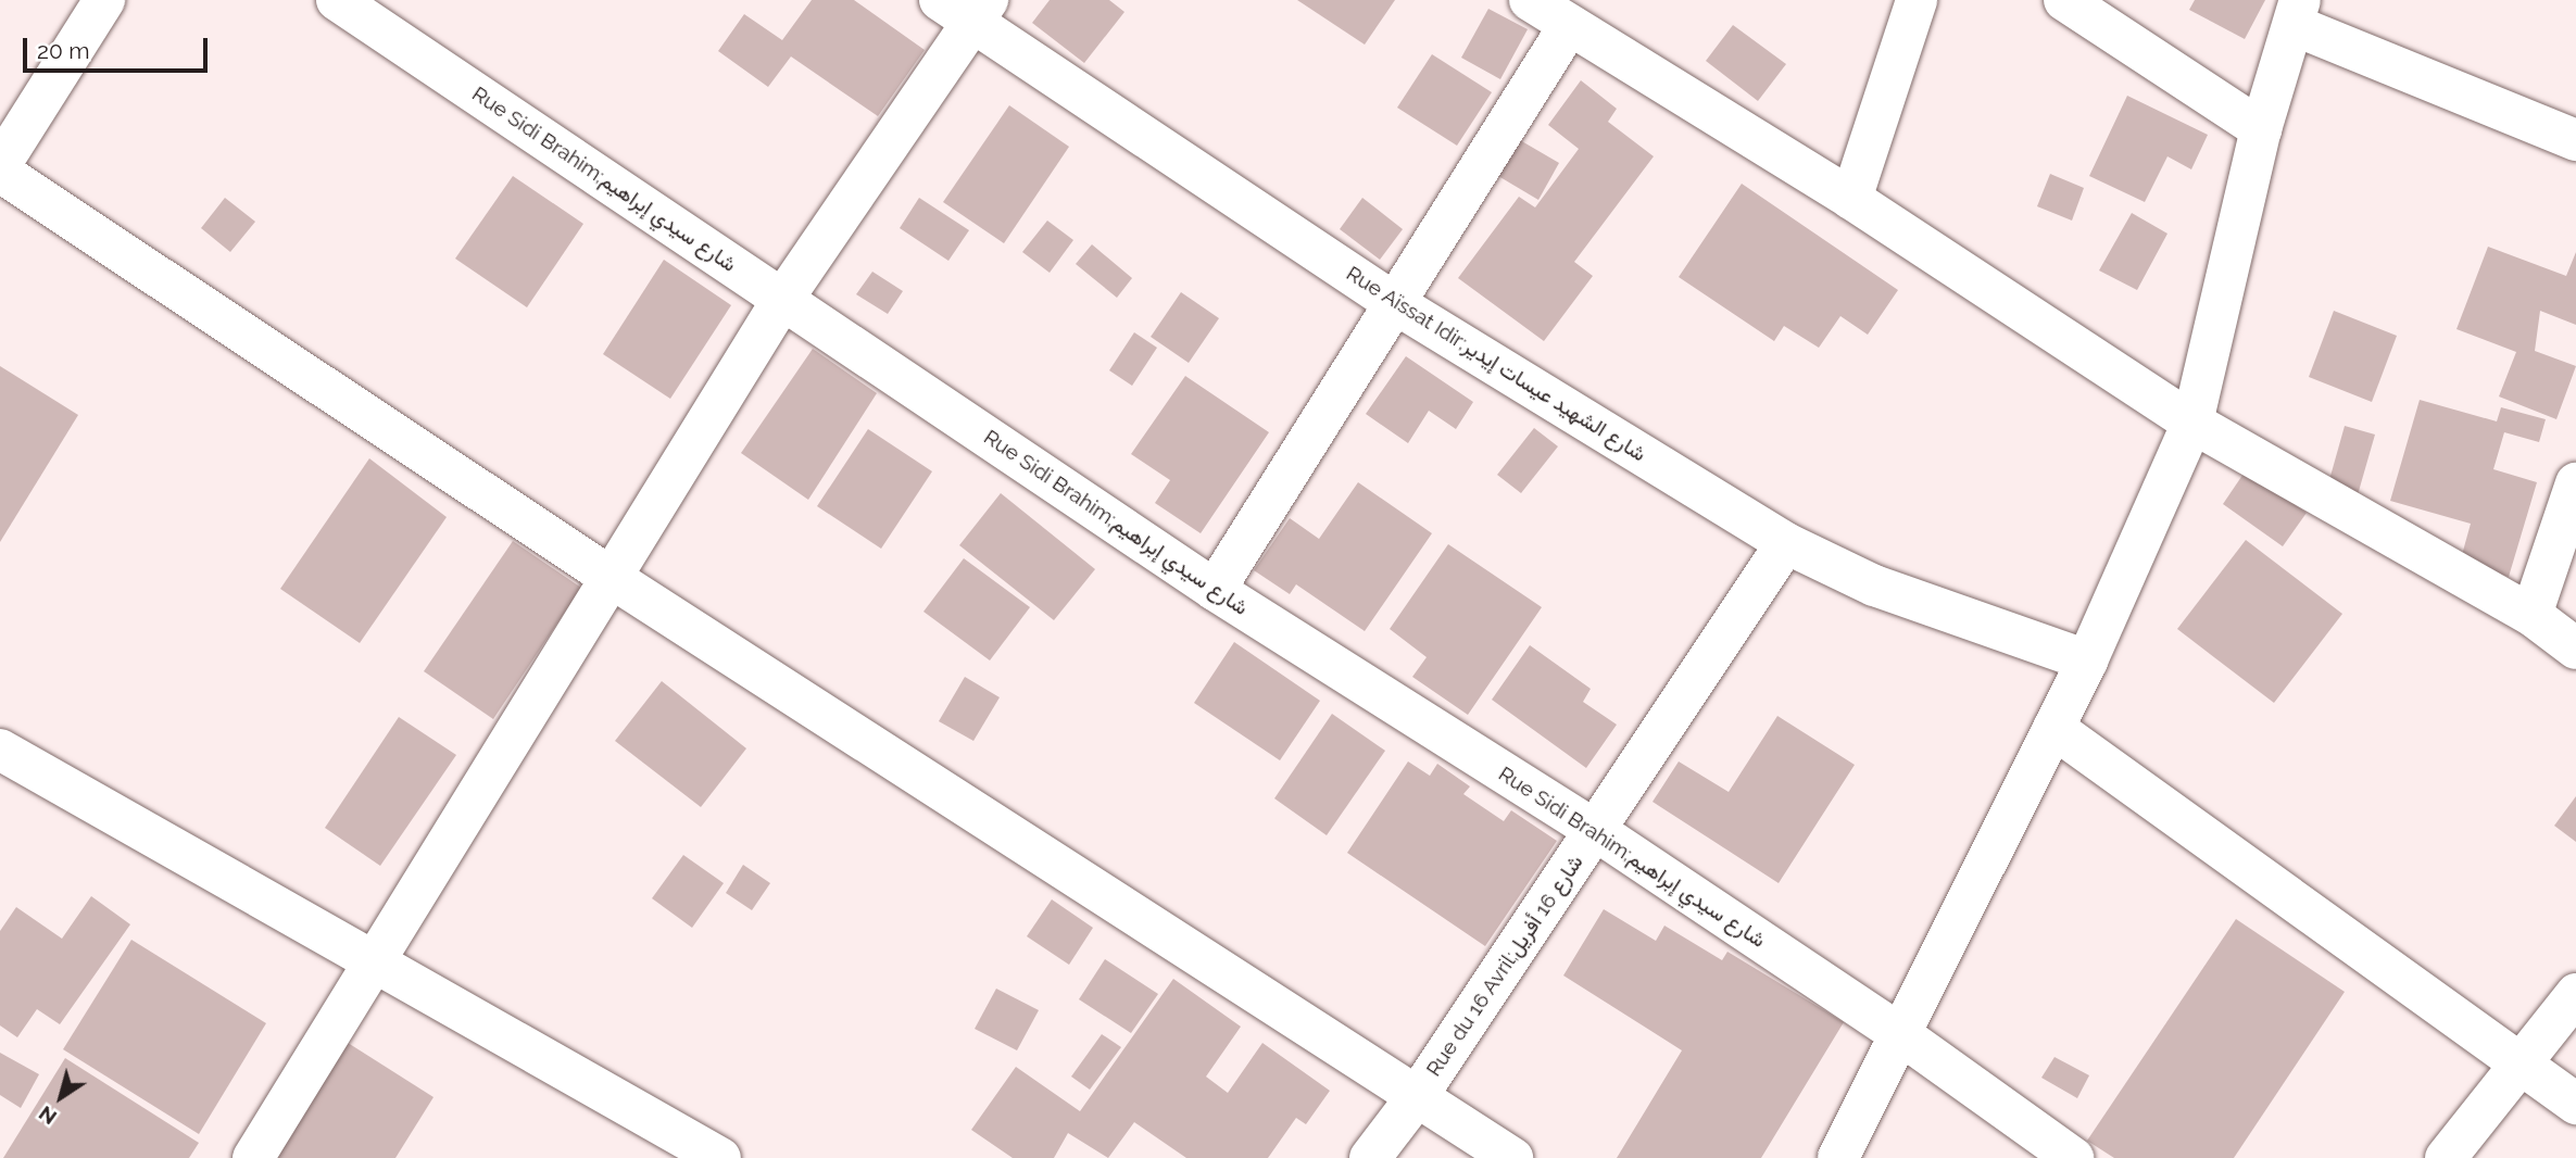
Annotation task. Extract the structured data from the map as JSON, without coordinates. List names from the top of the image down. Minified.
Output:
{"streets":{"street":["Rue Sidi Brahim;شارع سيدي إبراهيم","Rue Aïssat Idir;شارع الشهيد عيسات إيدير","Rue du 16 Avril;شارع 16 أفريل"]},"crossings":[["Rue Sidi Brahim;شارع سيدي إبراهيم","Rue du 16 Avril;شارع 16 أفريل"],["Rue Aïssat Idir;شارع الشهيد عيسات إيدير","Rue du 16 Avril;شارع 16 أفريل"]],"scale_bar":"20 m","north":"bottom left"}
